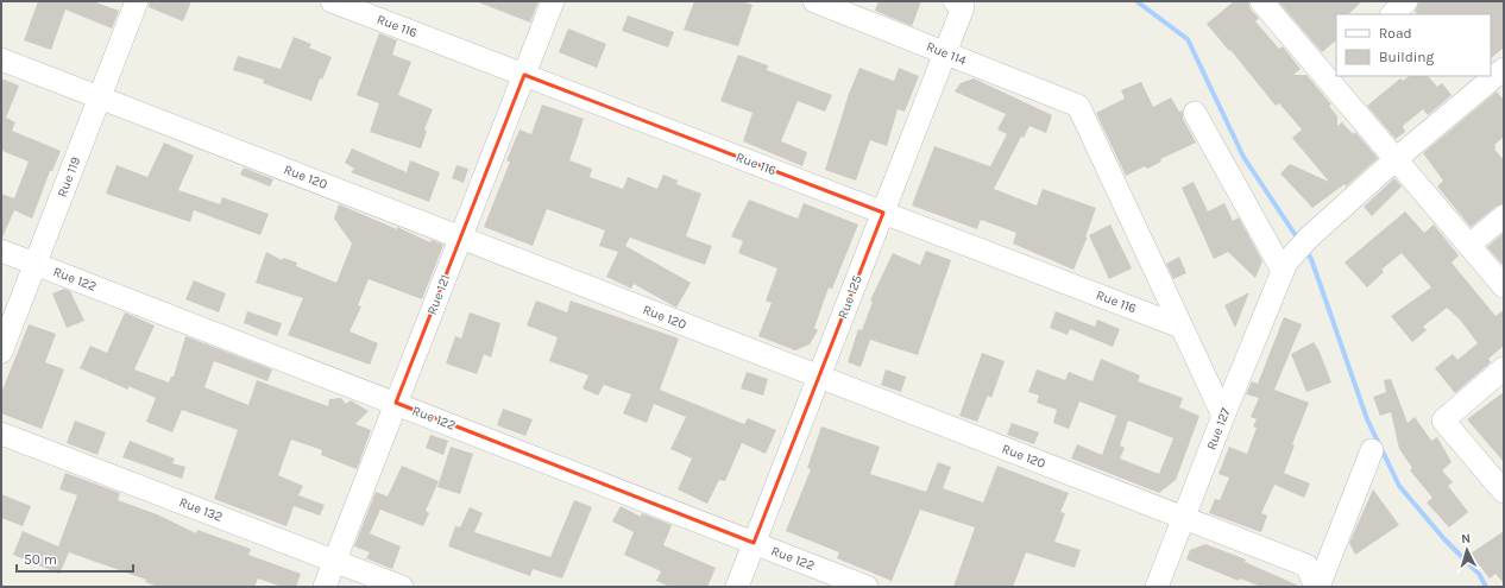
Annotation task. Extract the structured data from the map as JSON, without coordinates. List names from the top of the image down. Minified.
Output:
{"streets":{"street":["Rue 116","Rue 114","Rue 119","Rue 120","Rue 122","Rue 121","Rue 125","Rue 127","Rue 132"]},"crossings":[["Rue 116","Rue 114"],["Rue 116","Rue 121"],["Rue 116","Rue 125"],["Rue 114","Rue 125"],["Rue 119","Rue 120"],["Rue 119","Rue 122"],["Rue 120","Rue 121"],["Rue 120","Rue 125"],["Rue 120","Rue 127"],["Rue 122","Rue 121"],["Rue 122","Rue 125"],["Rue 121","Rue 132"]],"legend":["Road","Building"],"scale_bar":"50 m","north":"top"}
